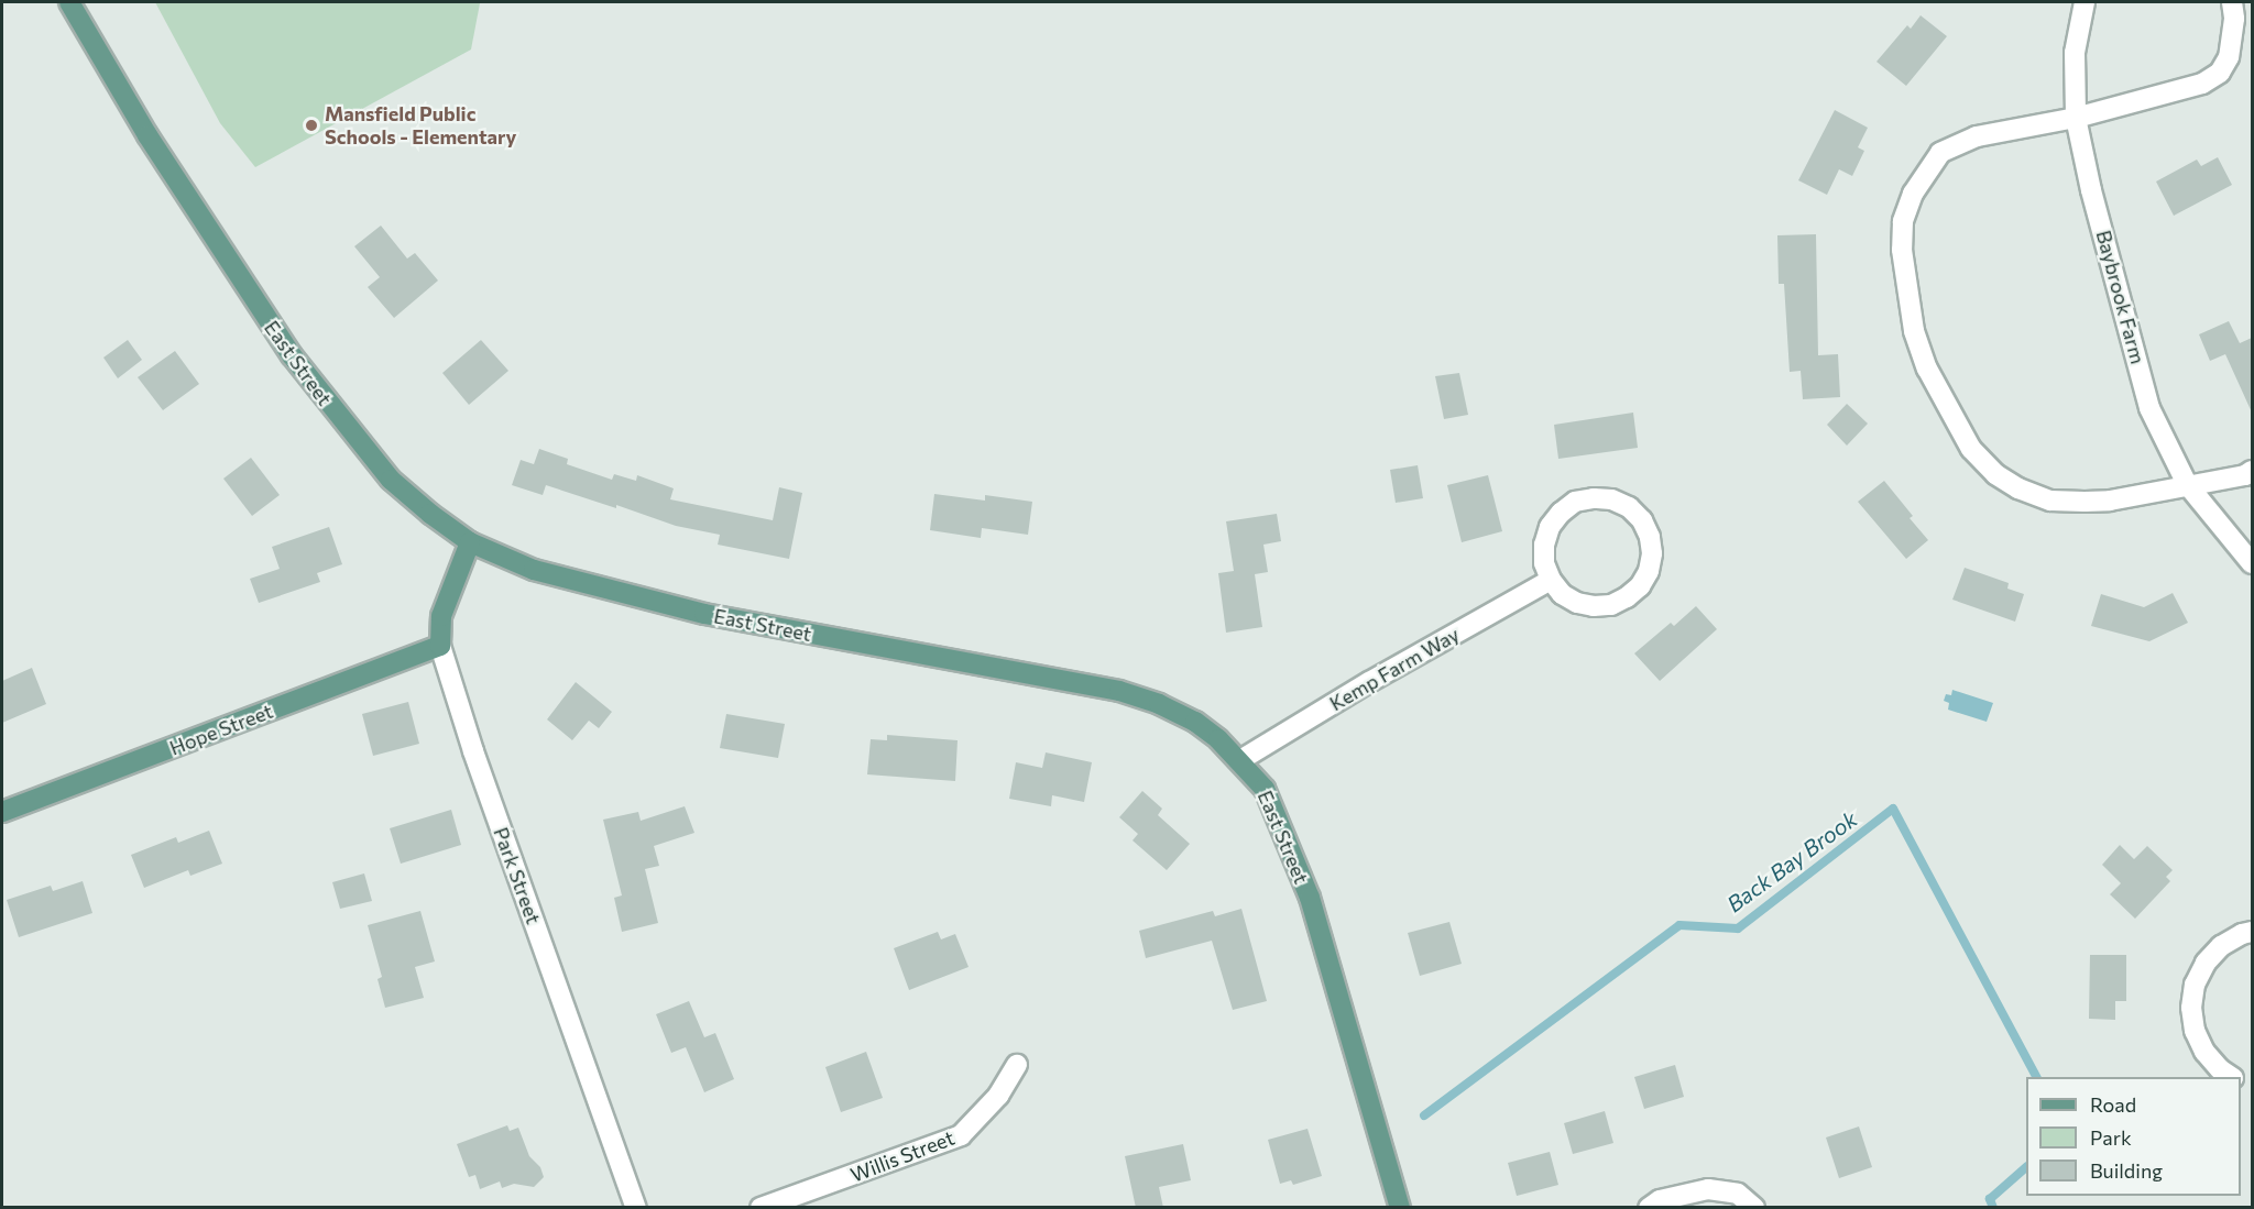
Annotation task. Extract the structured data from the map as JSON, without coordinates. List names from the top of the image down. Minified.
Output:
{"streets":{"main road":["East Street","Hope Street","Park Street"],"street":["Baybrook Farm","Kemp Farm Way","Willis Street"]},"crossings":[["East Street","Kemp Farm Way"],["East Street","Park Street"],["Hope Street","Park Street"]],"water":["Back Bay Brook"],"places":["Mansfield Public Schools - Elementary"],"legend":["Road","Park","Building"]}
